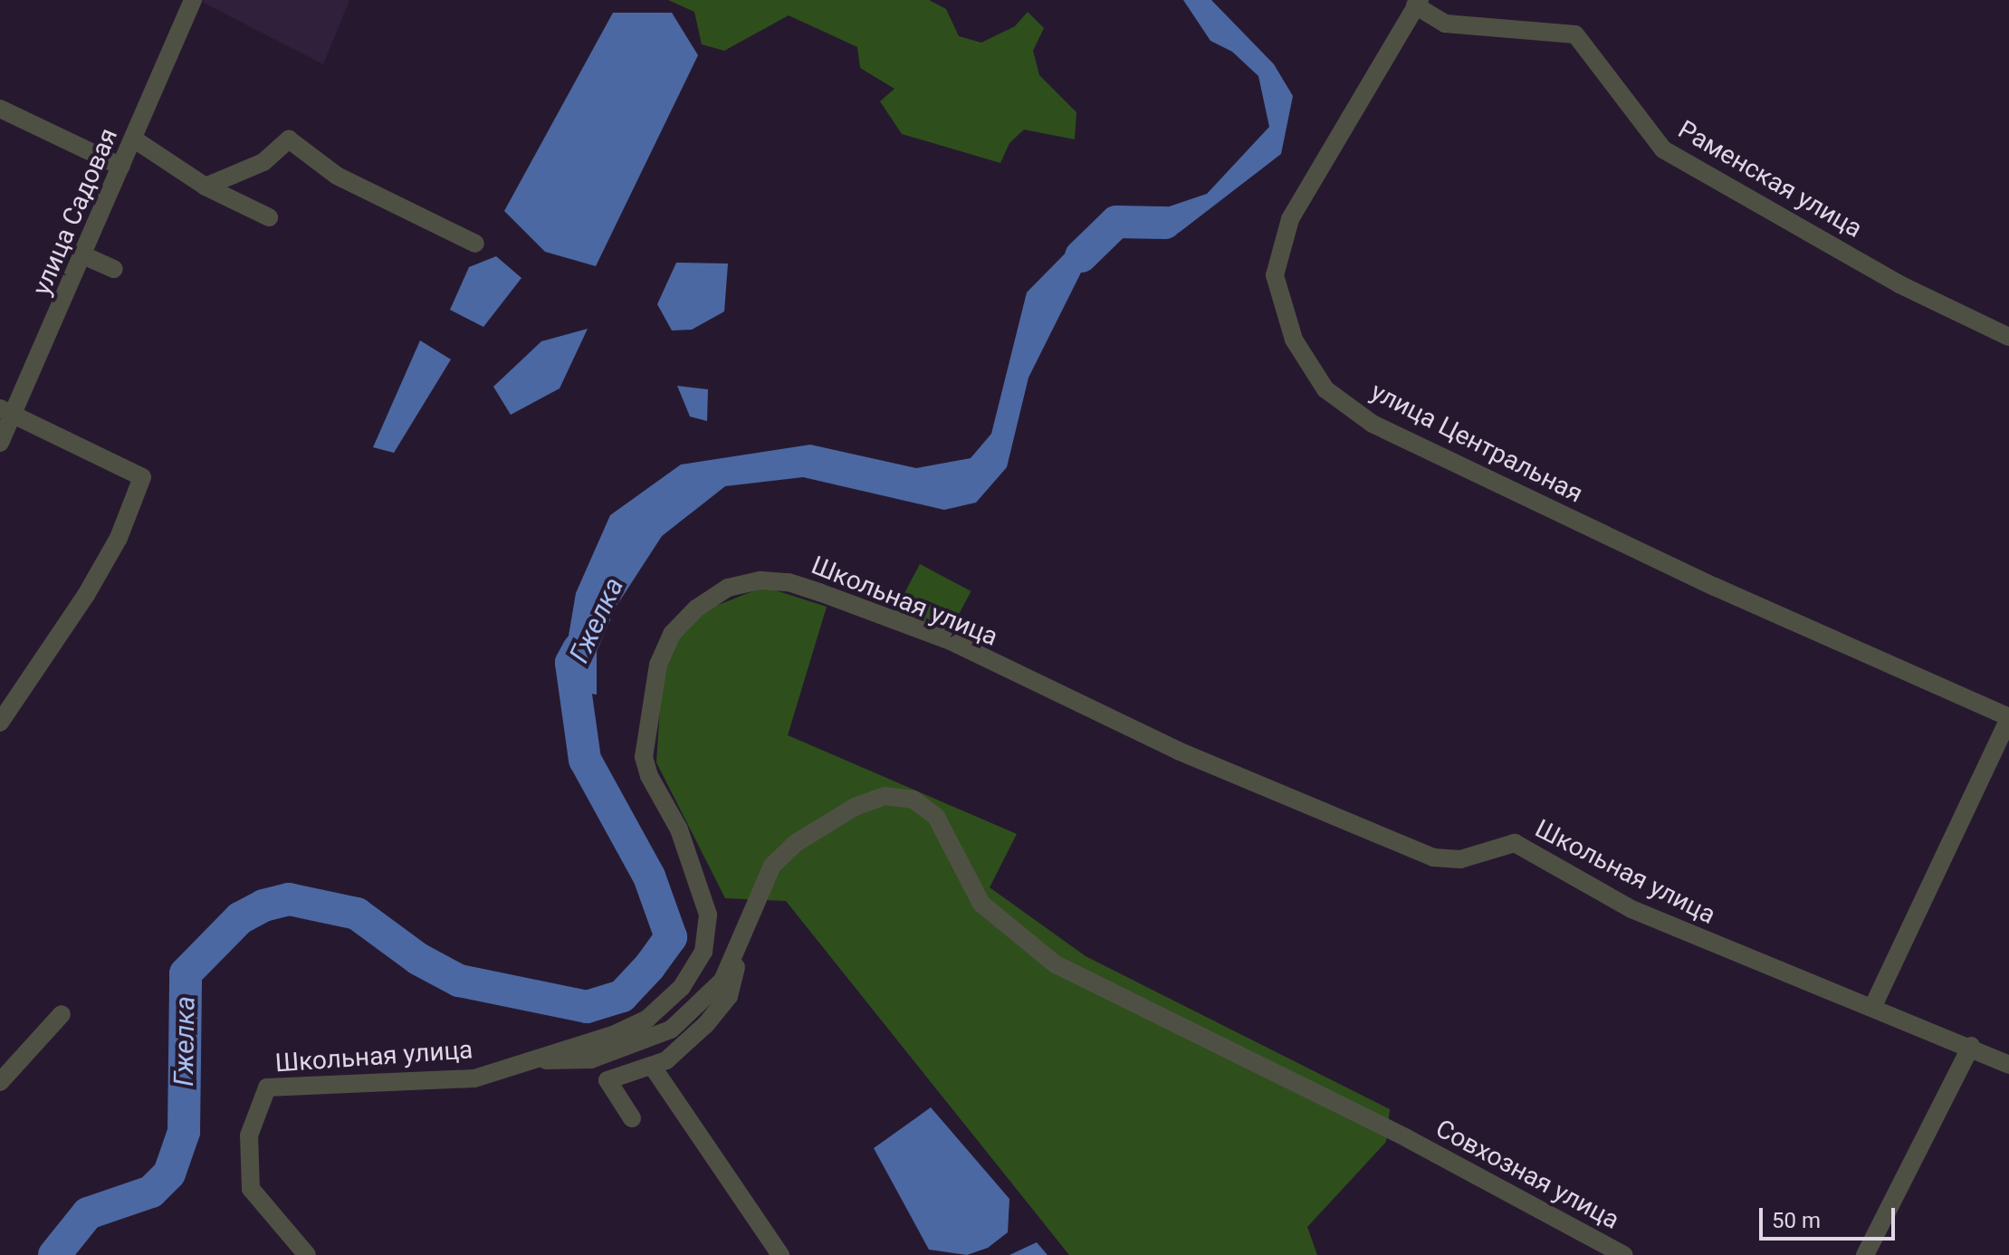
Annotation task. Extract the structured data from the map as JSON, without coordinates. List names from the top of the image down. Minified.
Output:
{"streets":{"street":["Раменская улица","улица Садовая","улица Центральная","Школьная улица","Совхозная улица"]},"crossings":[["Раменская улица","улица Центральная"]],"water":["Гжелка"],"scale_bar":"50 m"}
